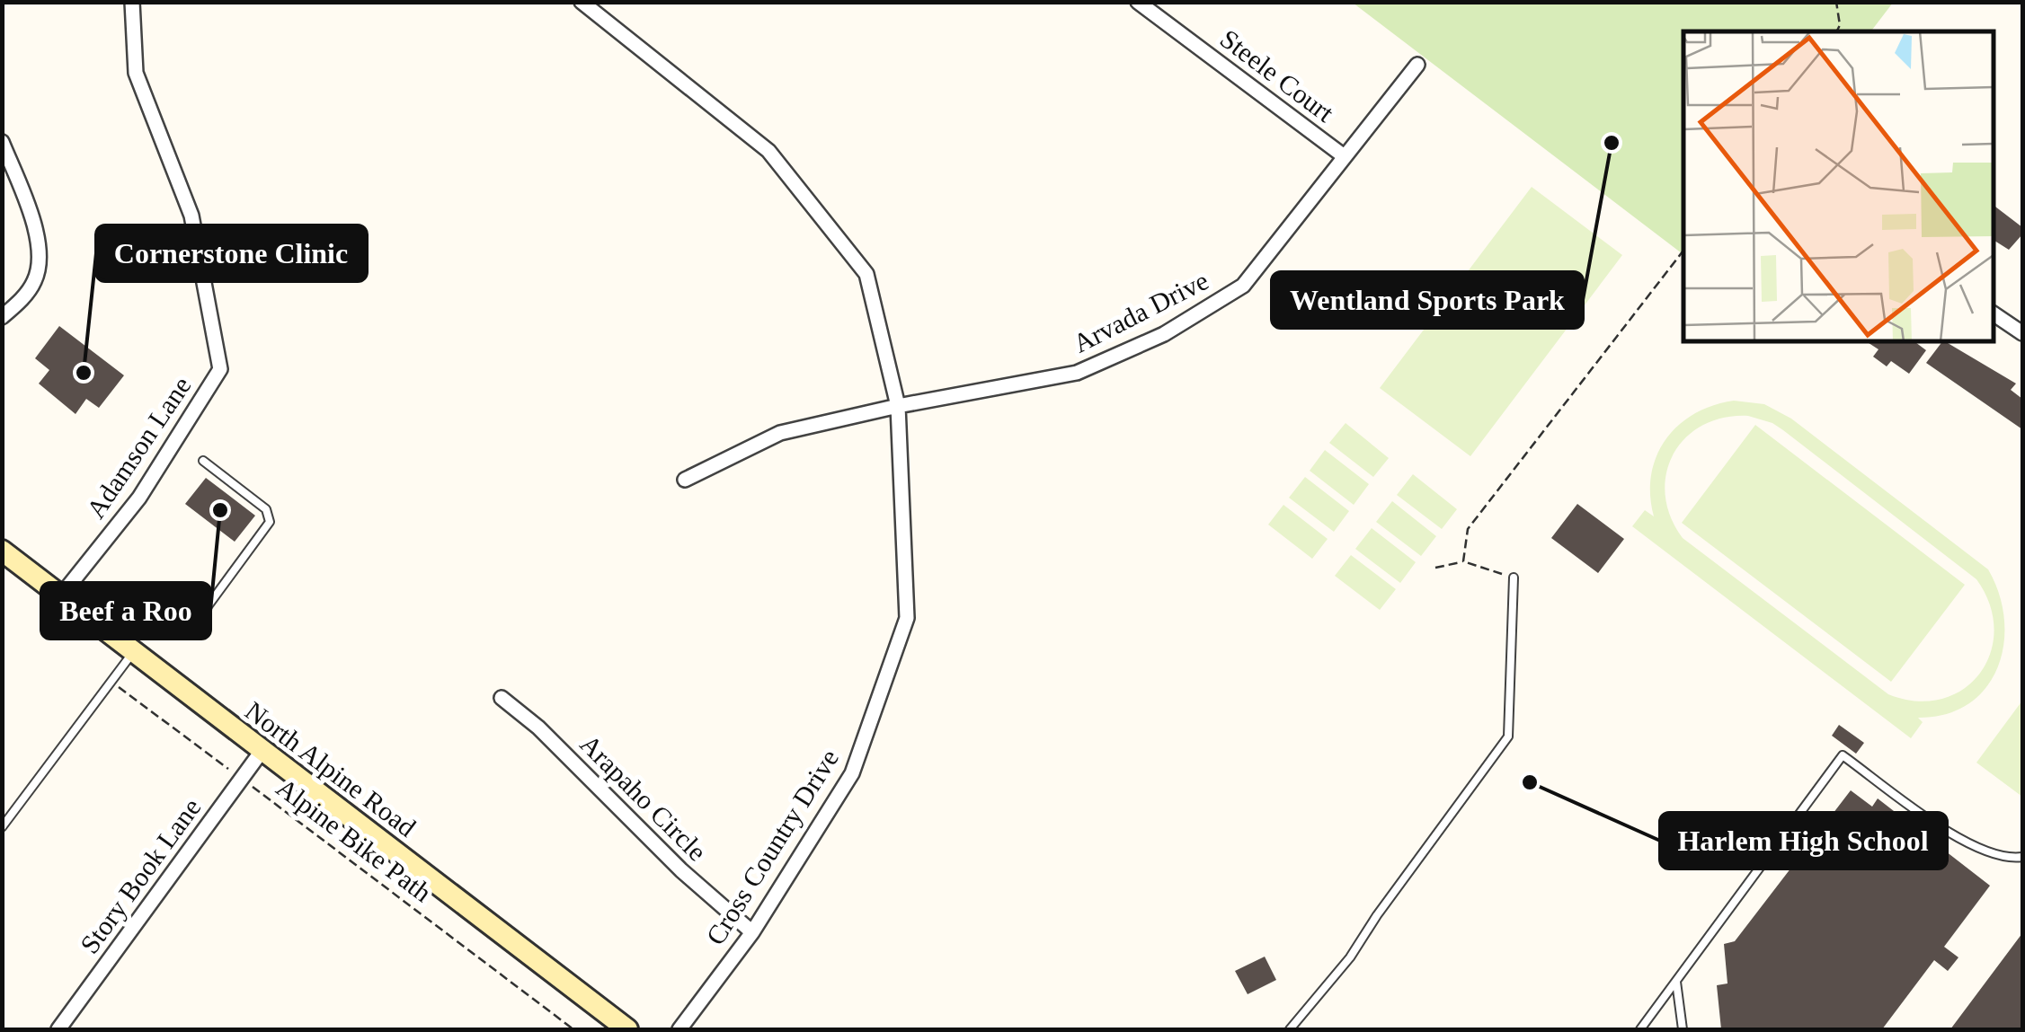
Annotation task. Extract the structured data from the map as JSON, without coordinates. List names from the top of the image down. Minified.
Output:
{"streets":{"main road":["North Alpine Road"],"street":["Steele Court","Arvada Drive","Adamson Lane","Arapaho Circle","Cross Country Drive","Story Book Lane"],"path":["Alpine Bike Path"]},"crossings":[["Steele Court","Arvada Drive"],["Arvada Drive","Cross Country Drive"],["Adamson Lane","North Alpine Road"],["North Alpine Road","Story Book Lane"],["Arapaho Circle","Cross Country Drive"],["Alpine Bike Path","Story Book Lane"]],"places":["Wentland Sports Park","Cornerstone Clinic","Beef a Roo","Harlem High School"]}
